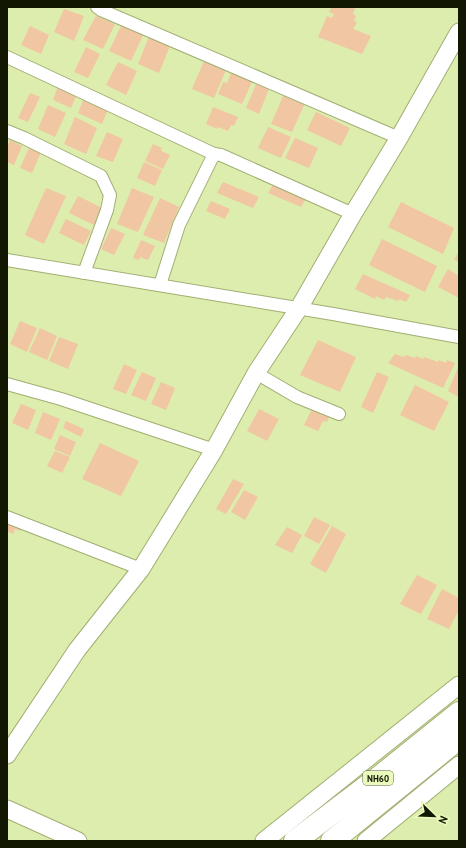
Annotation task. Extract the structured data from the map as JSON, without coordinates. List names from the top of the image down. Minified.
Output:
{"streets":{"highway":["NH60"]},"north":"bottom right"}
